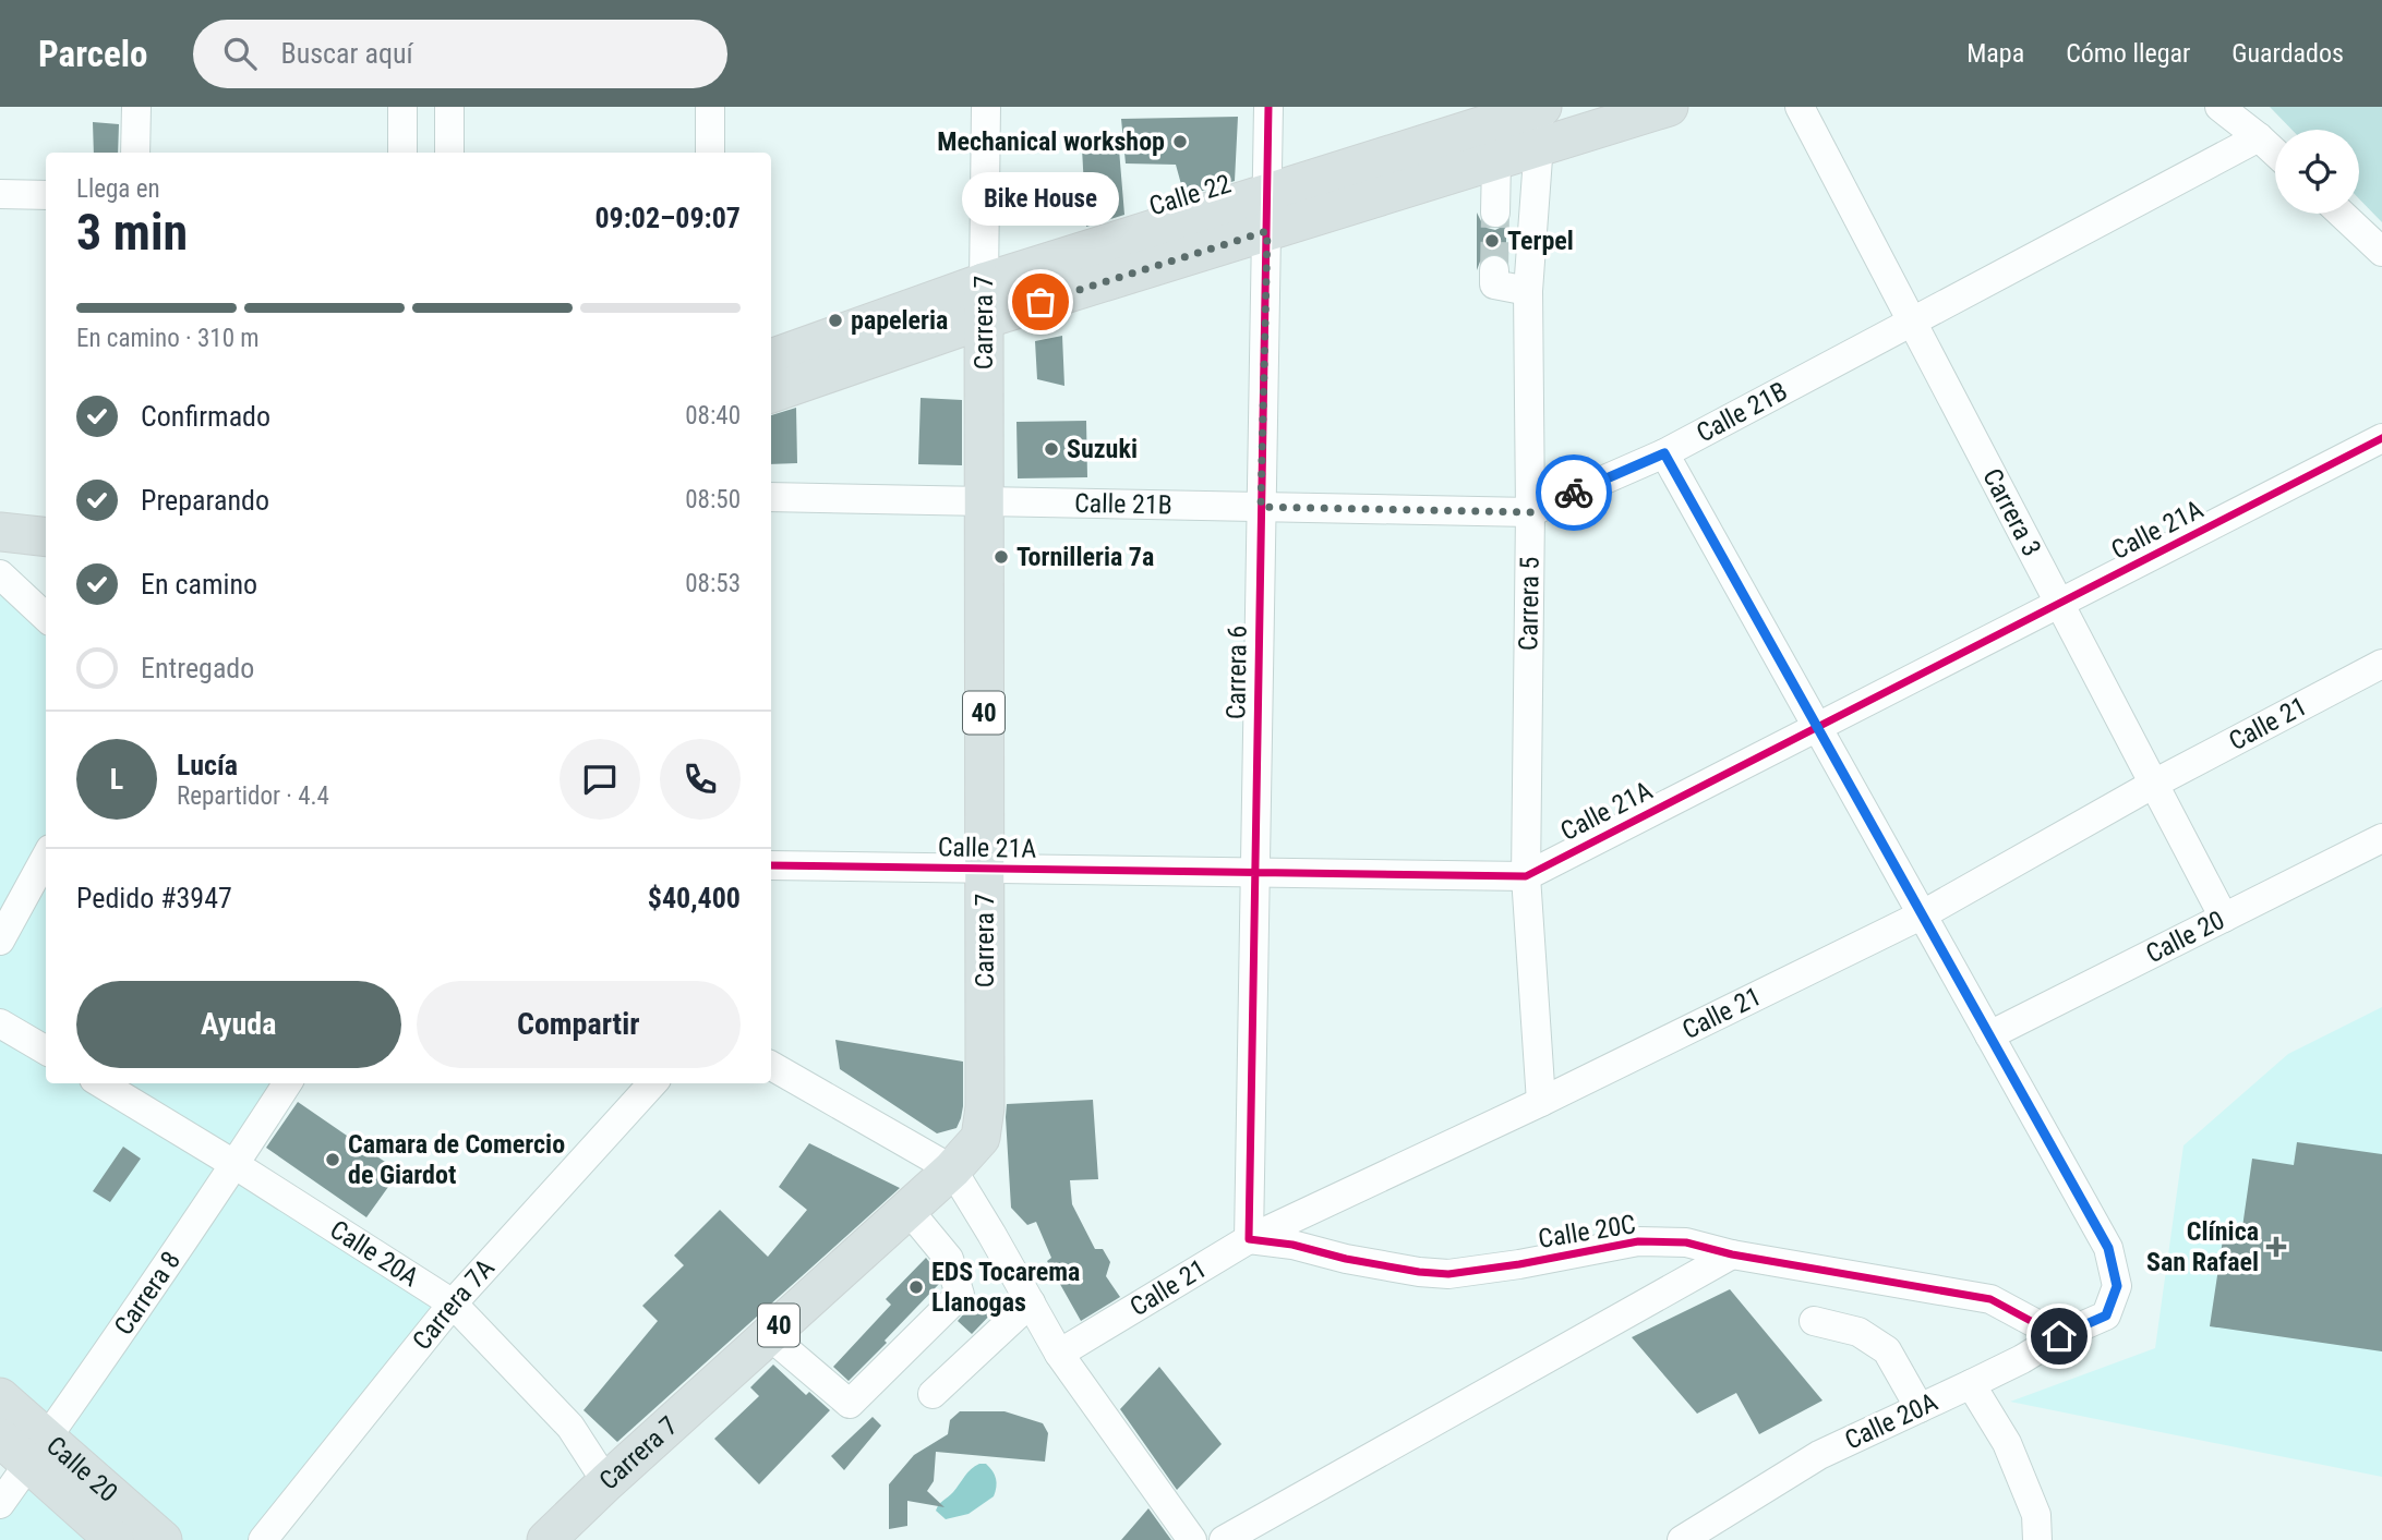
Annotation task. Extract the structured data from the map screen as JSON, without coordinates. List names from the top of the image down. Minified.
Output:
{"streets":{"main road":["Calle 22","Carrera 7","40","Calle 20"],"street":["Calle 21B","Carrera 3","Calle 21A","Carrera 5","Carrera 6","Calle 21","Calle 20C","Calle 20A","Carrera 8","Carrera 7A"]},"crossings":[["Calle 22","Carrera 7"],["Calle 22","Carrera 5"],["Calle 22","Carrera 6"],["Carrera 7","Calle 21B"],["Carrera 7","Calle 21A"],["Carrera 7","Calle 20A"],["Calle 21B","Carrera 3"],["Calle 21B","Carrera 5"],["Calle 21B","Carrera 6"],["Carrera 3","Calle 21A"],["Carrera 3","Calle 21"],["Carrera 3","Calle 20"],["Calle 21A","Carrera 5"],["Calle 21A","Carrera 6"],["Carrera 5","Calle 21"],["Carrera 6","Calle 21"],["Carrera 6","Calle 20C"],["Calle 21","Calle 20C"],["Calle 20","Calle 20A"],["Calle 20","Carrera 8"],["Calle 20C","Calle 20A"],["Calle 20A","Carrera 8"],["Calle 20A","Carrera 7A"]],"places":{"other":["Mechanical workshop","Terpel","Bike House","papeleria","Suzuki","Tornilleria 7a","Camara de Comercio de Giardot","EDS Tocarema Llanogas"],"health":["Clínica San Rafael"]},"page":{"header":"Parcelo","search":"Buscar aquí","nav":["Mapa","Cómo llegar","Guardados"],"heading":["3 min","Llega en","09:02–09:07"],"panel":["Lucía","Repartidor · 4.4","Pedido #3947","$40,400"],"bubble":"Bike House","bar":"En camino · 310 m","list":[["Confirmado","08:40"],["Preparando","08:50"],["En camino","08:53"],"Entregado"],"round":"L","buttons":["Ayuda","Compartir"]}}
